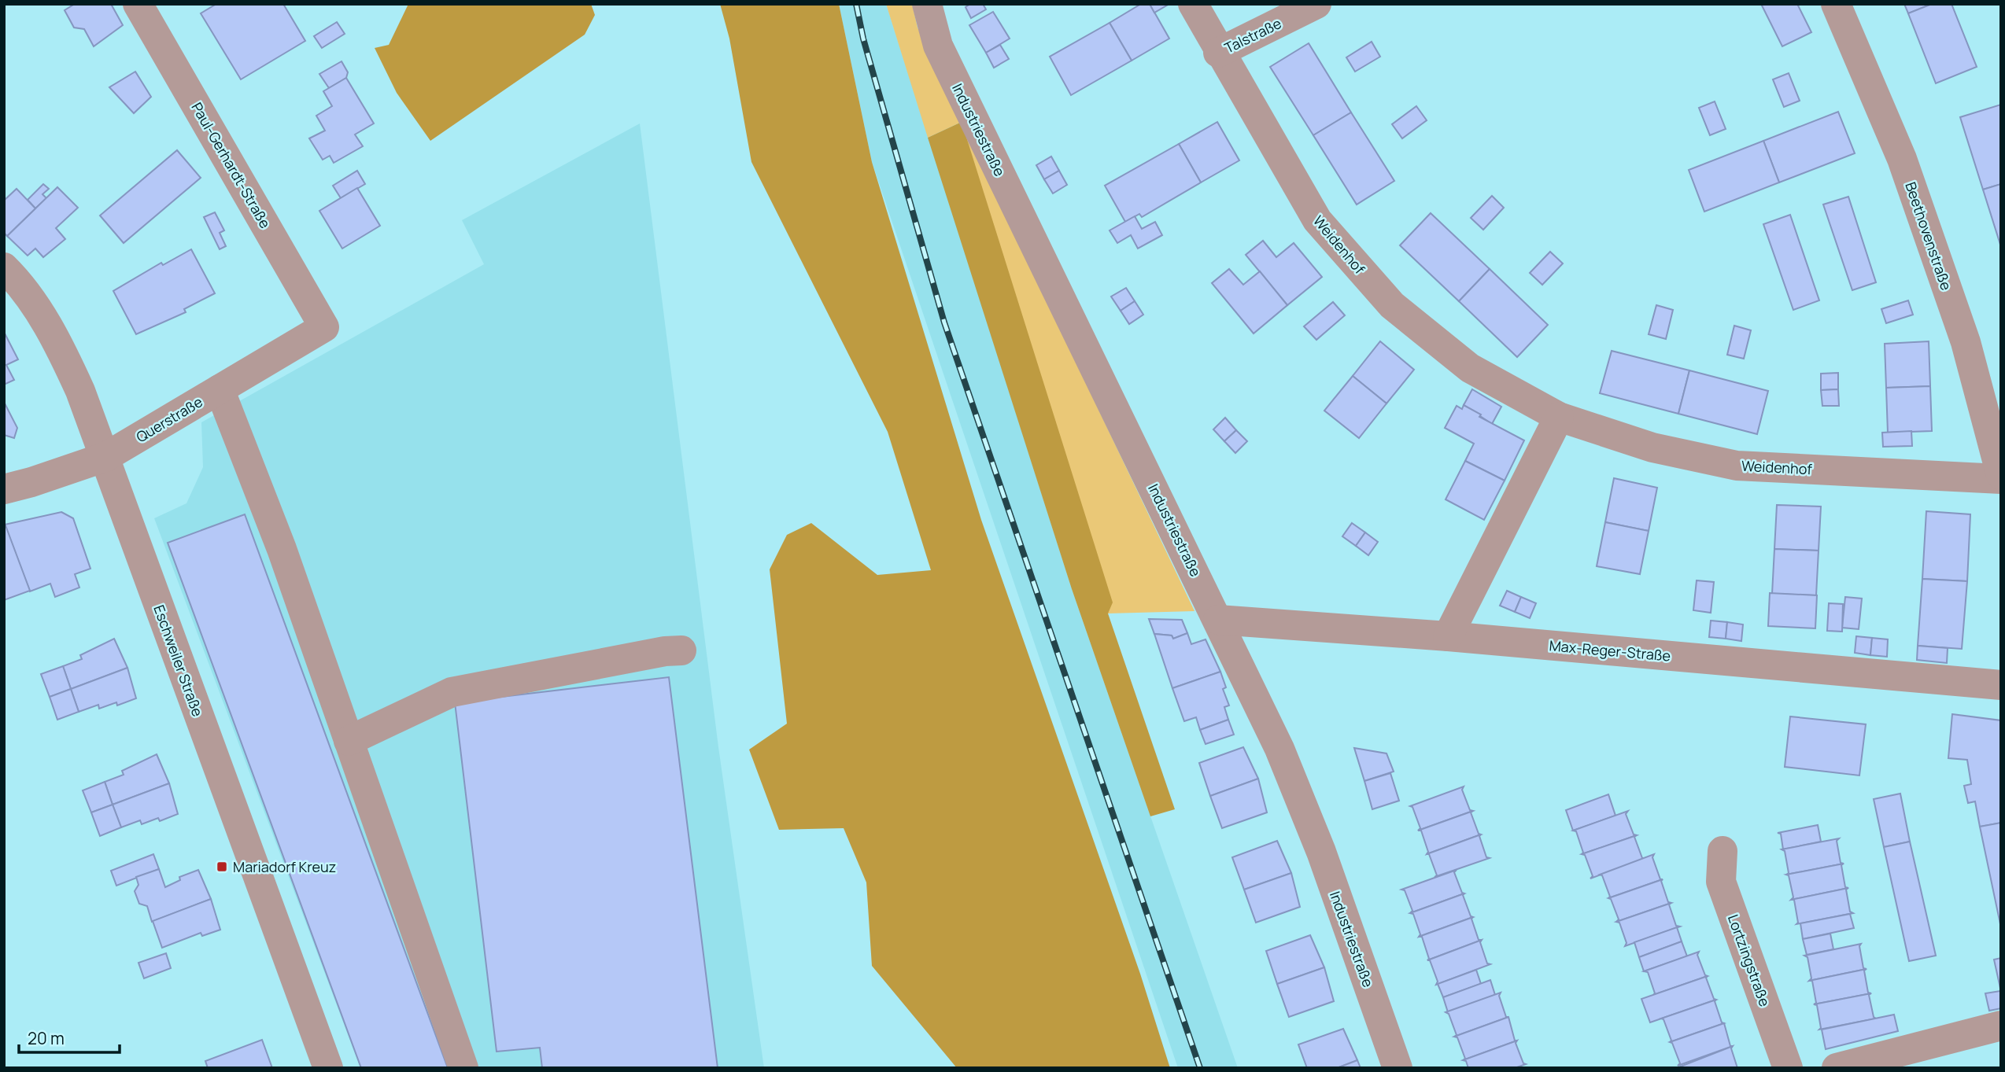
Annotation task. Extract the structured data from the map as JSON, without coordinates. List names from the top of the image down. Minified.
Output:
{"streets":{"street":["Talstraße","Industriestraße","Paul-Gerhardt-Straße","Beethovenstraße","Weidenhof","Querstraße","Max-Reger-Straße","Eschweiler Straße","Lortzingstraße"]},"crossings":[["Talstraße","Weidenhof"],["Industriestraße","Max-Reger-Straße"],["Paul-Gerhardt-Straße","Querstraße"],["Beethovenstraße","Weidenhof"],["Querstraße","Eschweiler Straße"]],"places":{"transit":["Mariadorf Kreuz"]},"scale_bar":"20 m"}
